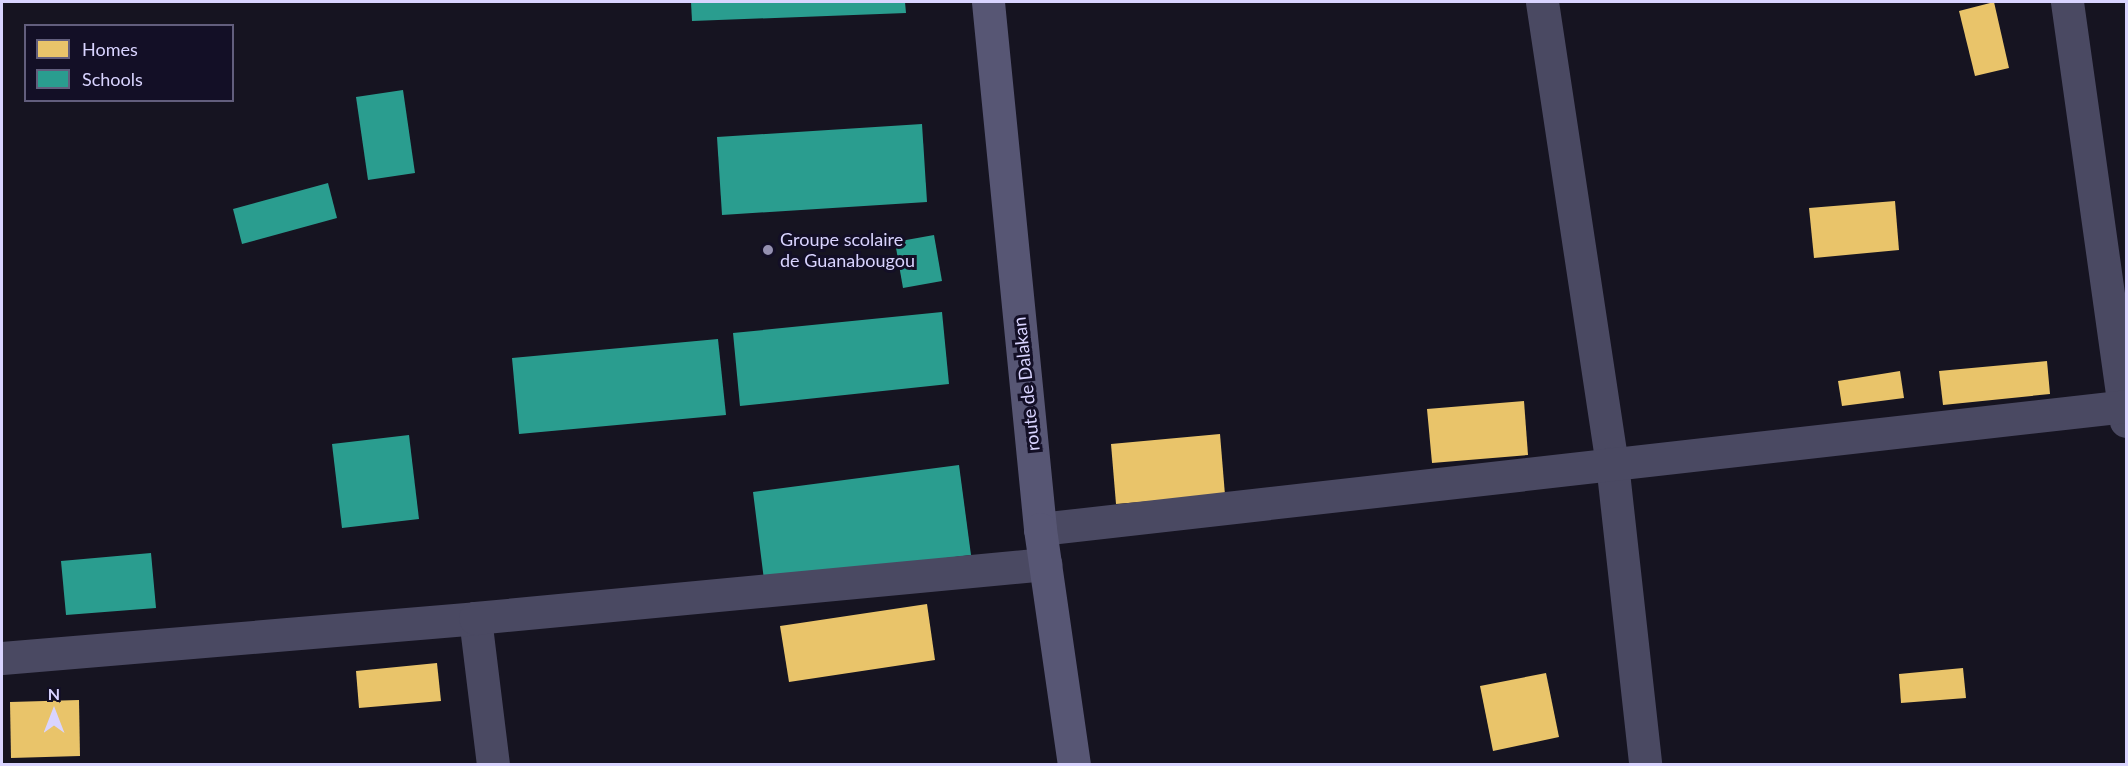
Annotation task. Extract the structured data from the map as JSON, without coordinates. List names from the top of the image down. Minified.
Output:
{"streets":{"street":["route de Dalakan"]},"places":["Groupe scolaire de Guanabougou"],"legend":["Homes","Schools"],"north":"top"}
